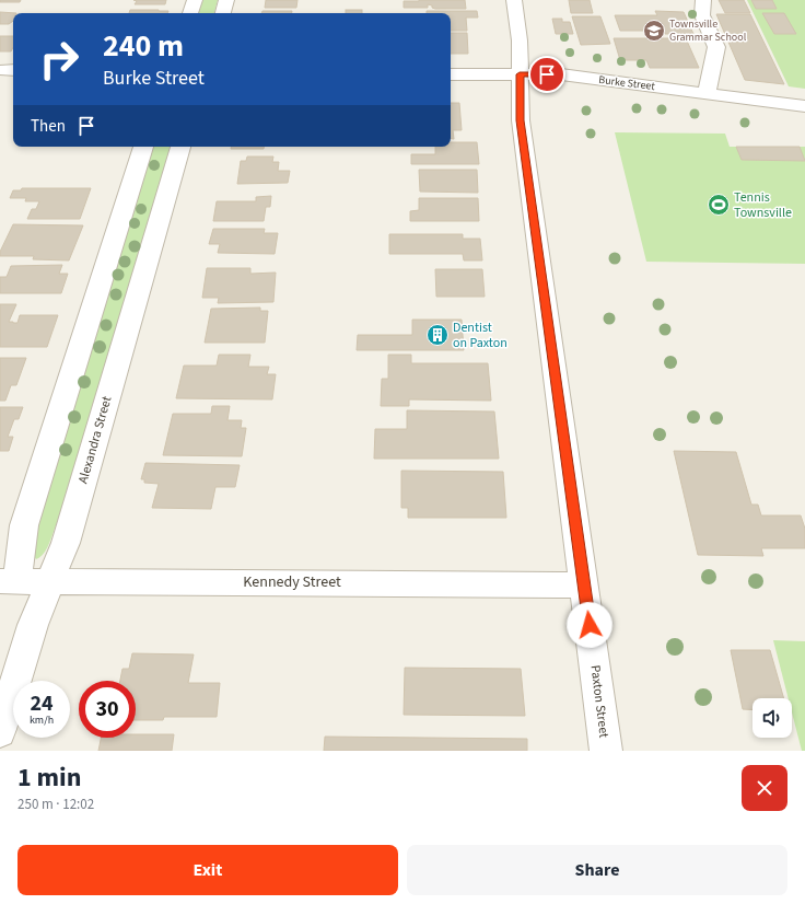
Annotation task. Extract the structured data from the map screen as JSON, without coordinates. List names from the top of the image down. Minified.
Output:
{"streets":{"street":["Burke Street","Alexandra Street","Kennedy Street","Paxton Street"]},"crossings":[["Burke Street","Paxton Street"],["Alexandra Street","Kennedy Street"],["Kennedy Street","Paxton Street"]],"places":{"school or university":["Townsville Grammar School"],"sports":["Tennis Townsville"],"building":["Dentist on Paxton"]},"page":{"turn":["240 m","Burke Street"],"then":"Then","speed":"24 km/h","limit":"30","heading":["1 min","250 m · 12:02"],"buttons":["Exit","Share"]}}
